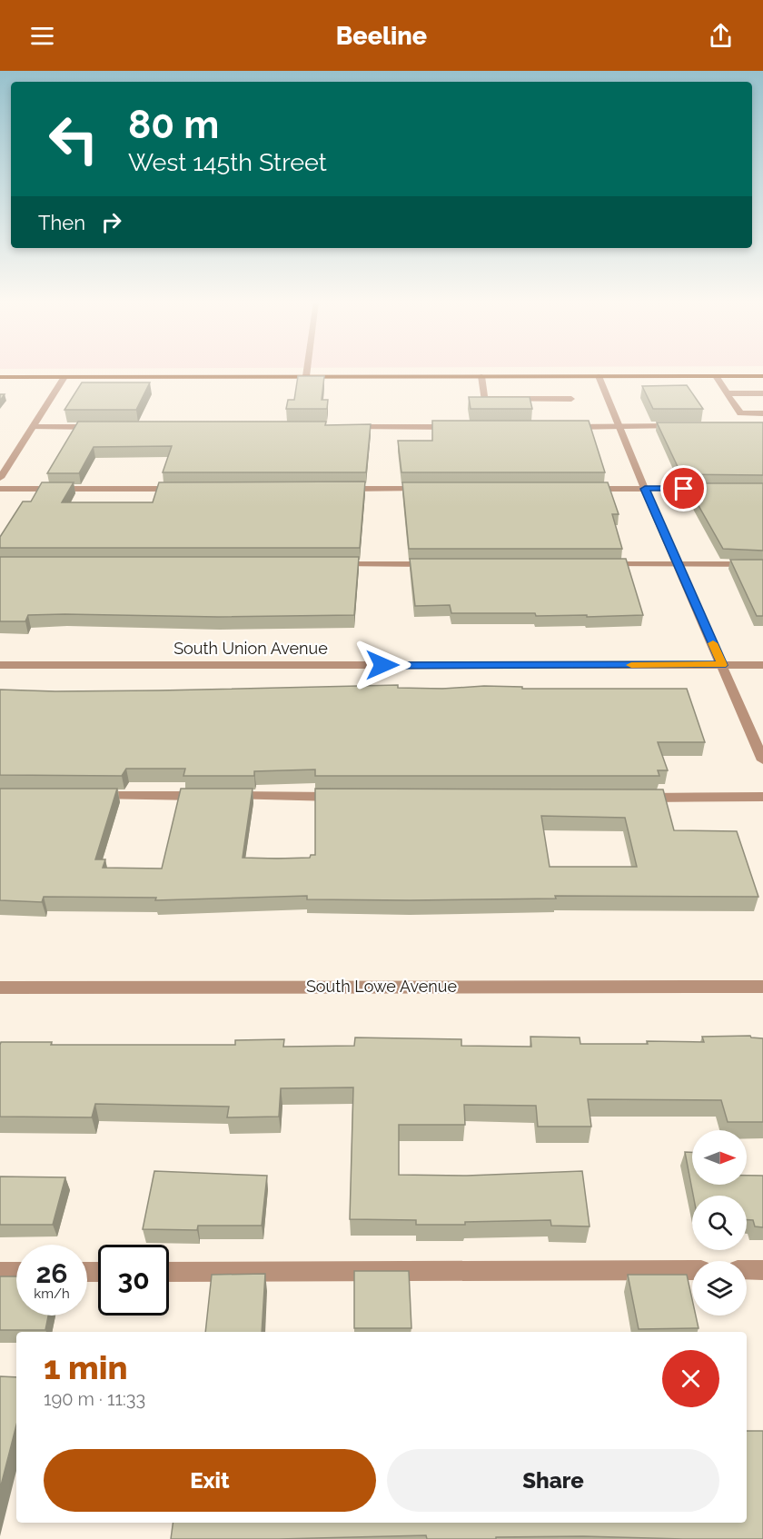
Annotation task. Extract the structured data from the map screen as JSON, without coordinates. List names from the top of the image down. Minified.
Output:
{"streets":{"street":["South Union Avenue","South Lowe Avenue"]},"north":"right","page":{"header":"Beeline","turn":["80 m","West 145th Street"],"then":"Then","speed":"26 km/h","limit":"30","heading":["1 min","190 m · 11:33"],"buttons":["Exit","Share"]}}
